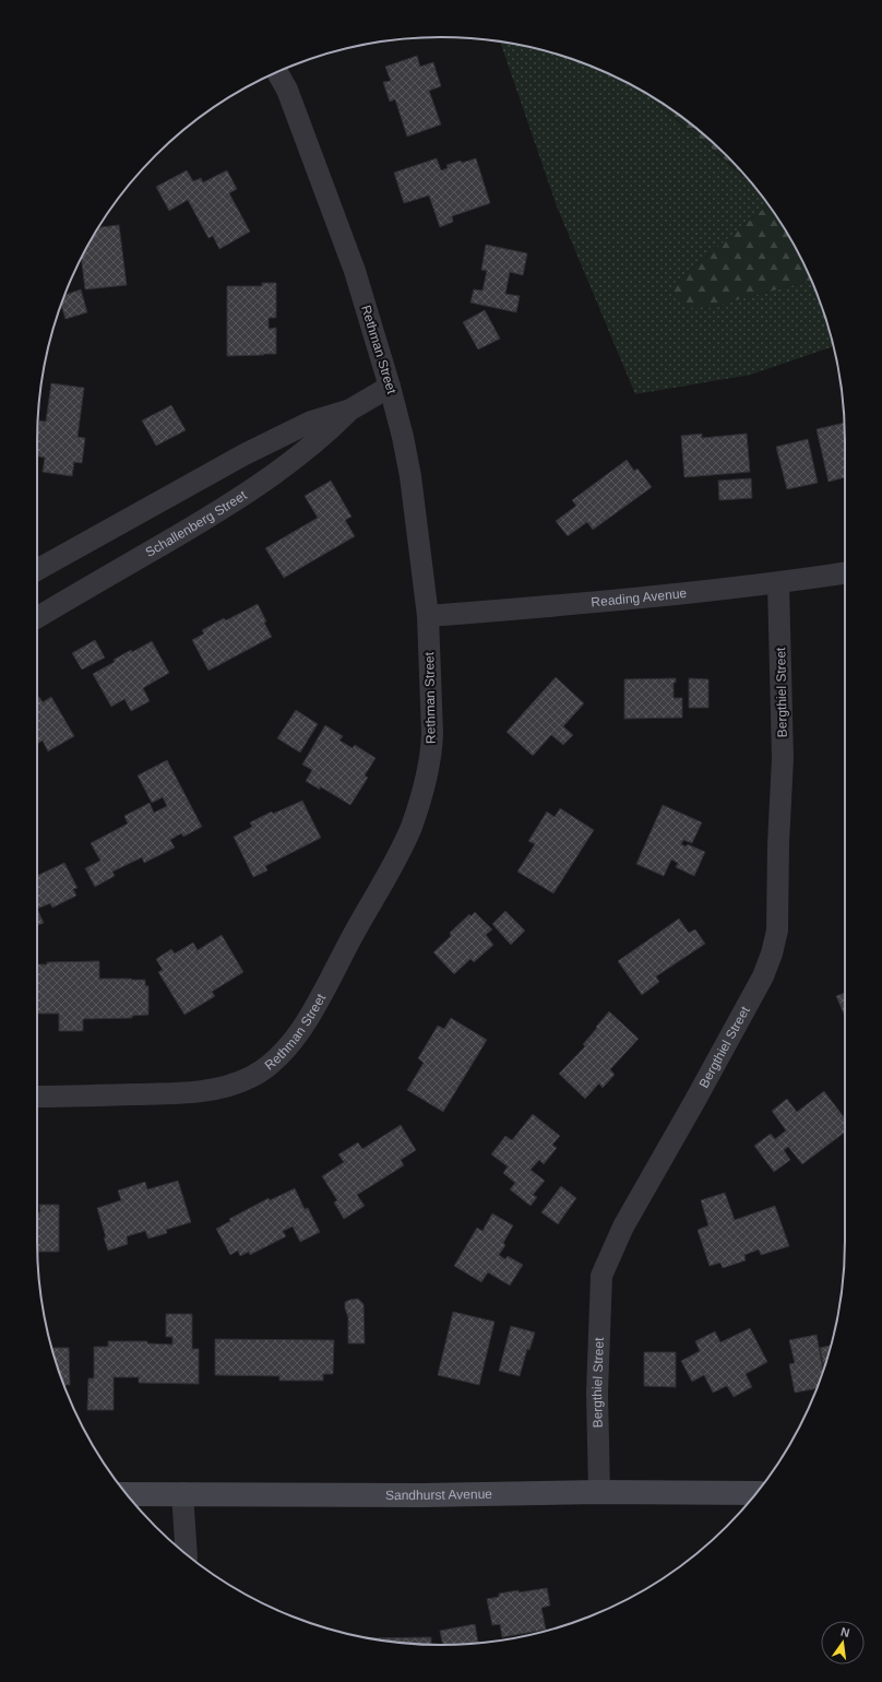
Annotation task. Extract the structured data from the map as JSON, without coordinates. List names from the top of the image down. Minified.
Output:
{"streets":{"street":["Rethman Street","Schallenberg Street","Reading Avenue","Bergthiel Street","Sandhurst Avenue"]},"crossings":[["Rethman Street","Schallenberg Street"],["Rethman Street","Reading Avenue"],["Reading Avenue","Bergthiel Street"],["Bergthiel Street","Sandhurst Avenue"]],"north":"top"}
